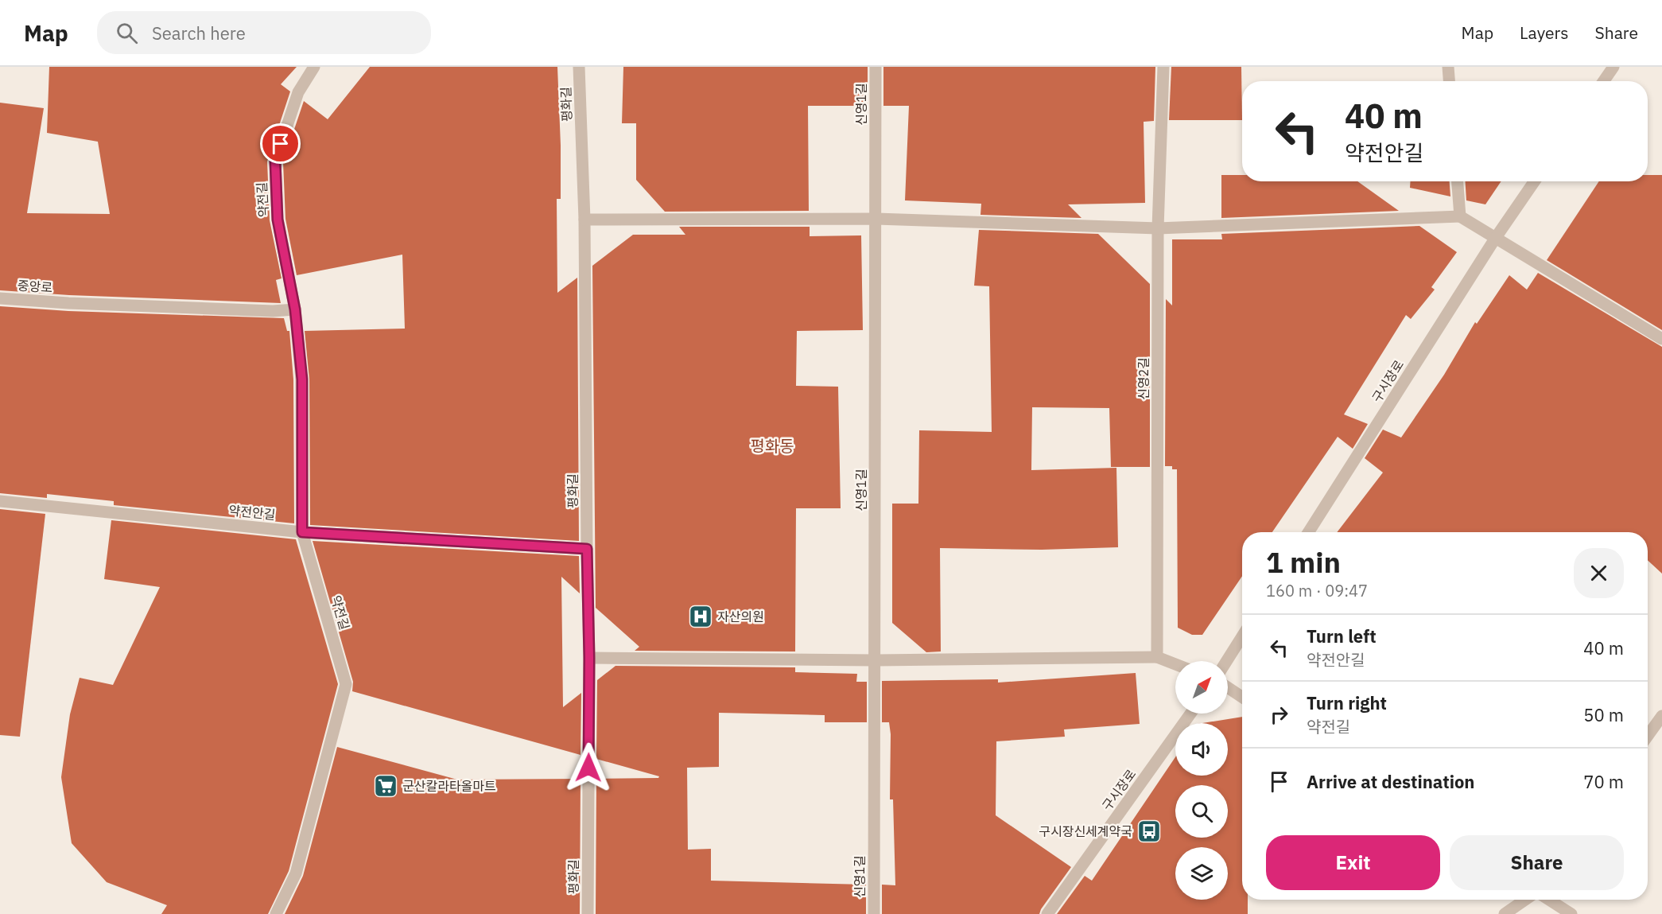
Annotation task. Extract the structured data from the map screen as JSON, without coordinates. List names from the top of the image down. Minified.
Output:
{"streets":{"street":["평화길","신영1길","약전길","중앙로","신영2길","구시장로","약전안길"]},"crossings":[["평화길","약전안길"],["약전길","중앙로"],["약전길","약전안길"]],"districts":["평화동"],"places":{"hospital":["자산의원"],"supermarket":["군산칼라타올마트"],"bus stop":["구시장신세계약국"]},"north":"top right","page":{"header":"Map","search":"Search here","nav":["Map","Layers","Share"],"turn":["40 m","약전안길"],"heading":["1 min","160 m · 09:47"],"list":[{"name":"Turn left","note":"약전안길","value":"40 m"},{"name":"Turn right","note":"약전길","value":"50 m"},{"name":"Arrive at destination","value":"70 m"}],"buttons":["Exit","Share"]}}
